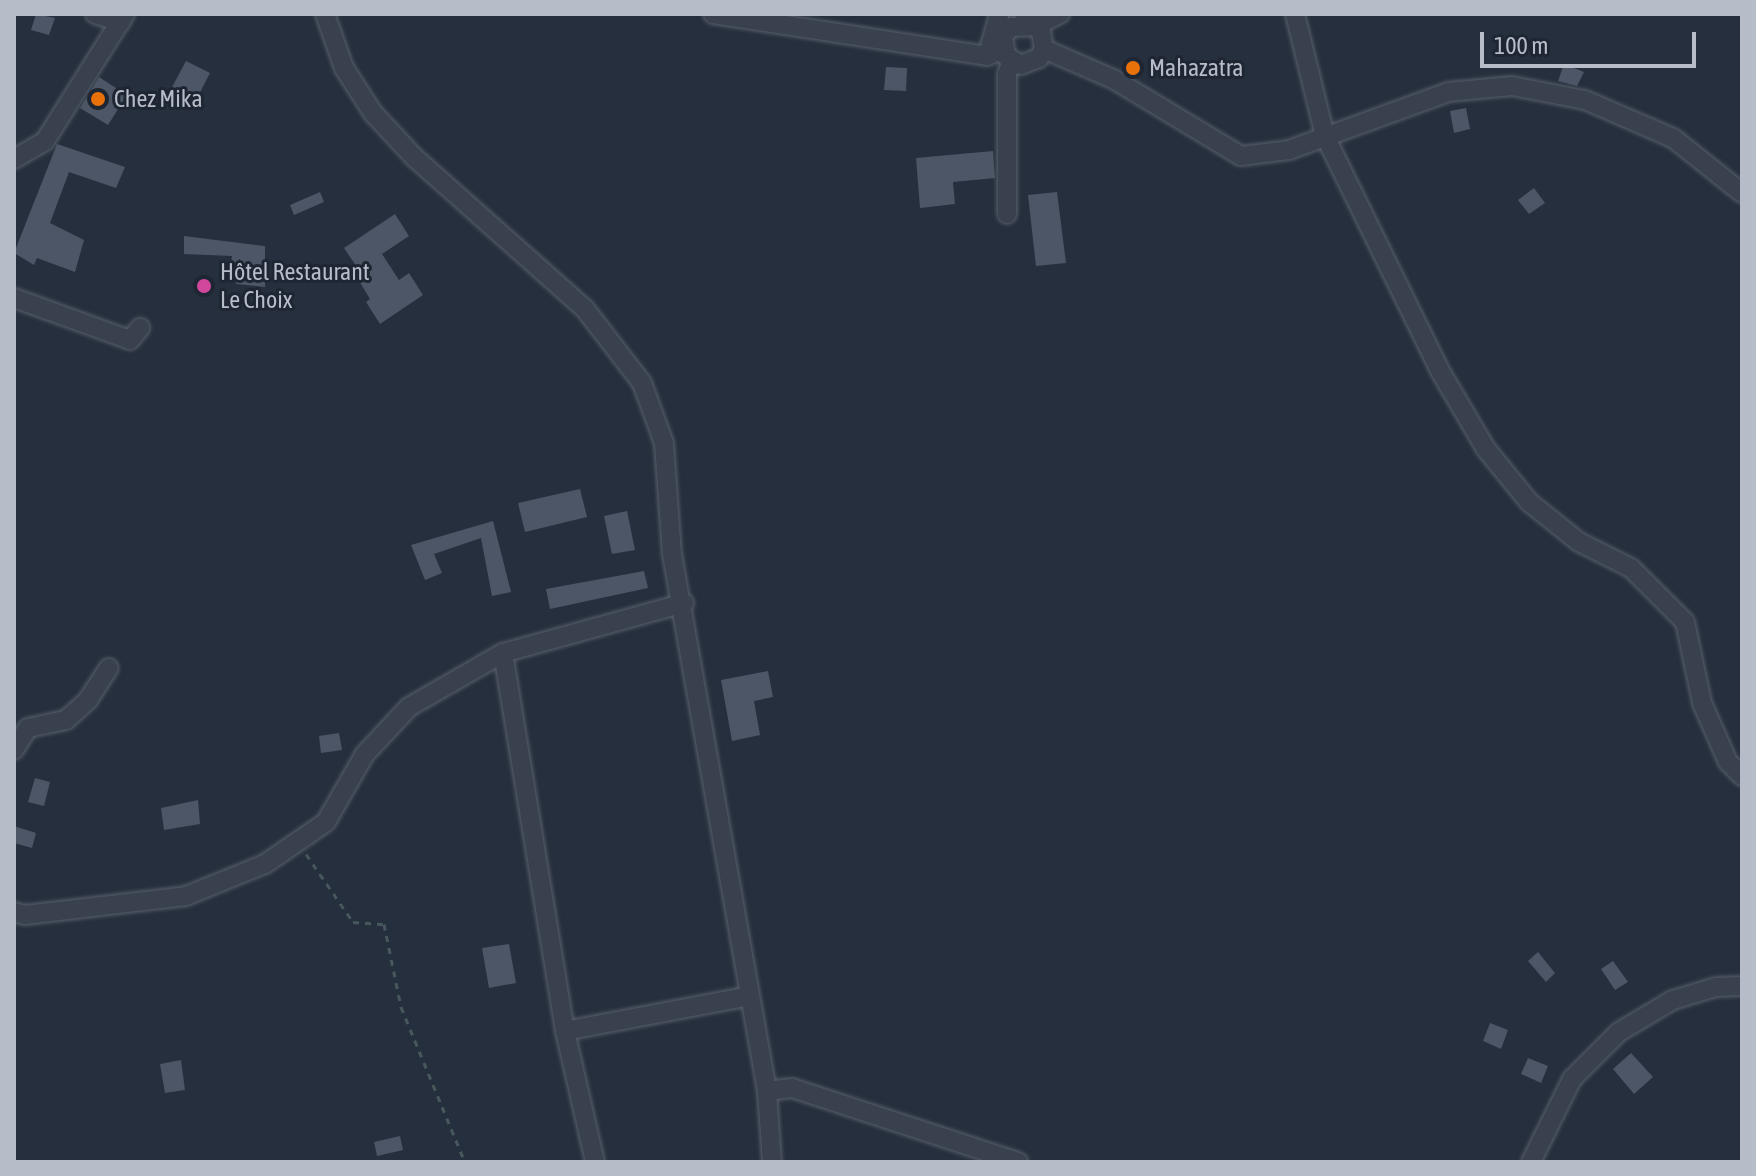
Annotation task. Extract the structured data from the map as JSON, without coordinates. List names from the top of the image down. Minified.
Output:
{"places":["Mahazatra","Chez Mika","Hôtel Restaurant Le Choix"],"scale_bar":"100 m"}
